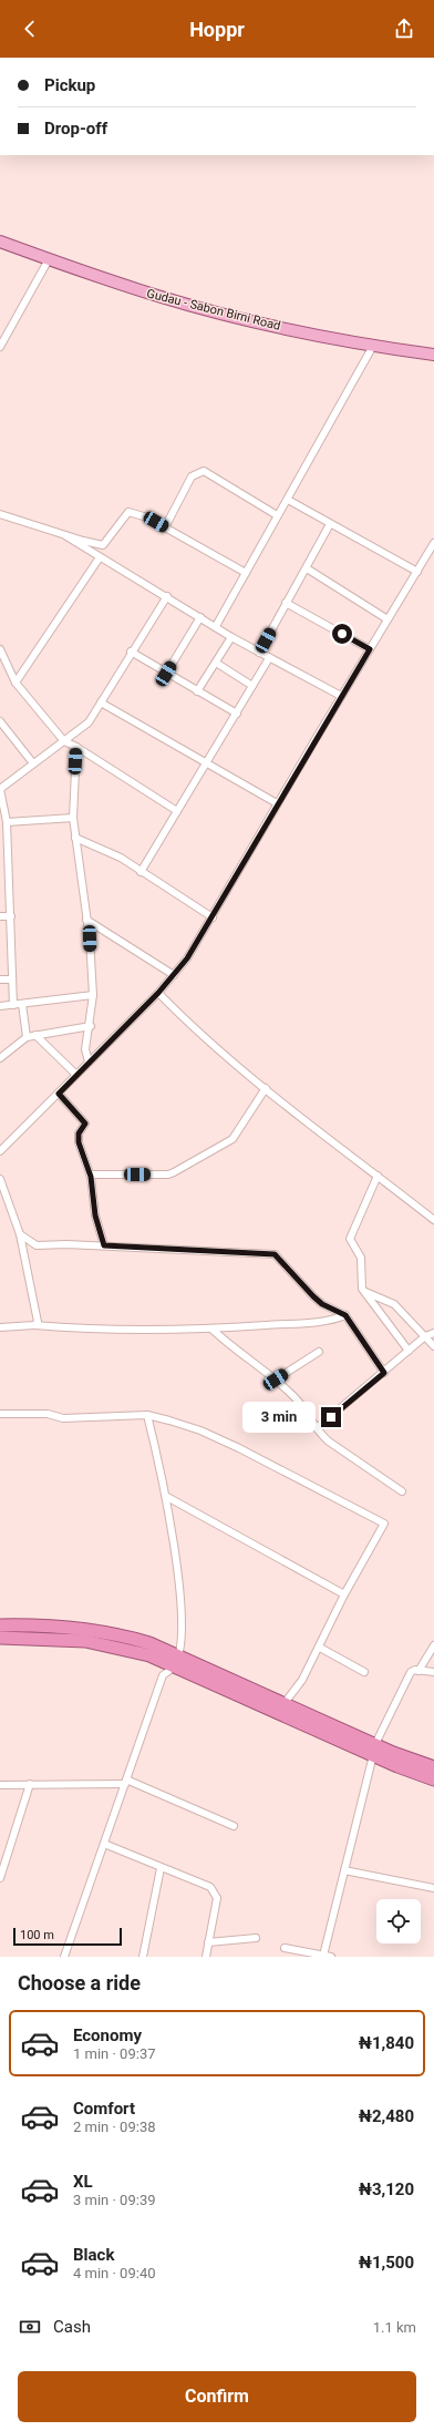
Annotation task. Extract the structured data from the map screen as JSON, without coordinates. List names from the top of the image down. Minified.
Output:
{"streets":{"main road":["Gudau - Sabon Birni Road"]},"scale_bar":"100 m","page":{"header":"Hoppr","banner":["Pickup","Drop-off"],"bubble":"3 min","scale":"100 m","heading":"Choose a ride","list":[{"name":"Economy","note":"1 min · 09:37","value":"₦1,840"},{"name":"Comfort","note":"2 min · 09:38","value":"₦2,480"},{"name":"XL","note":"3 min · 09:39","value":"₦3,120"},{"name":"Black","note":"4 min · 09:40","value":"₦1,500"}],"pay":["Cash","1.1 km"],"buttons":"Confirm"}}
